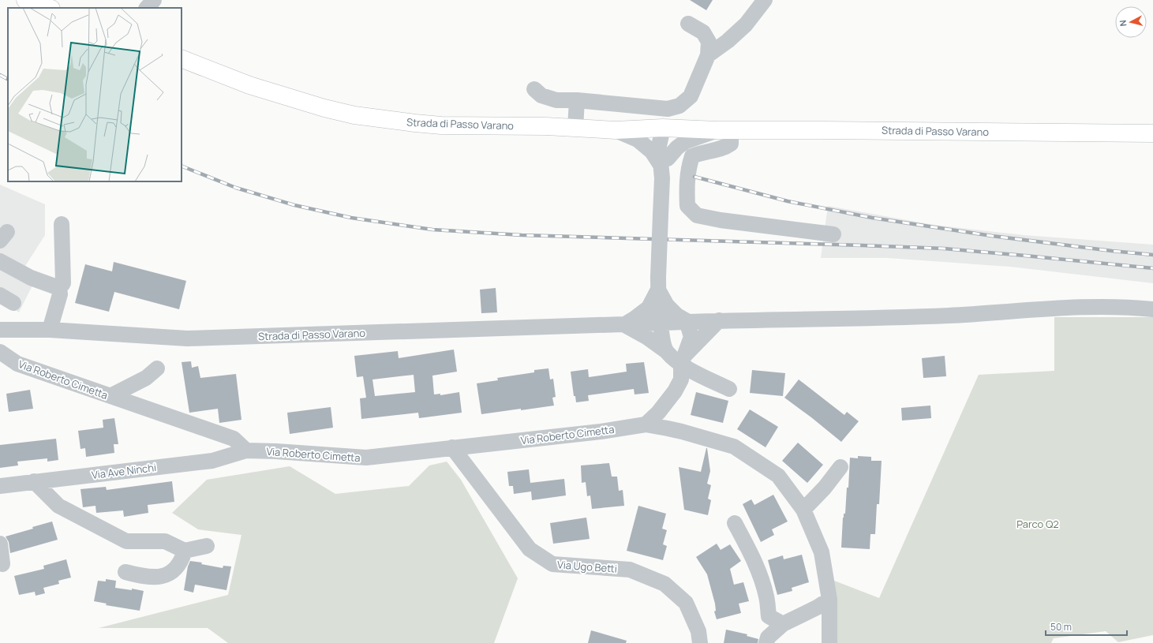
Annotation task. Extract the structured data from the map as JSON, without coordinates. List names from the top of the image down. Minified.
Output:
{"streets":{"main road":["Strada di Passo Varano"],"street":["Via Roberto Cimetta","Via Ave Ninchi","Via Ugo Betti"]},"crossings":[["Via Roberto Cimetta","Via Ave Ninchi"],["Via Roberto Cimetta","Via Ugo Betti"]],"parks":["Parco Q2"],"scale_bar":"50 m","north":"left"}
